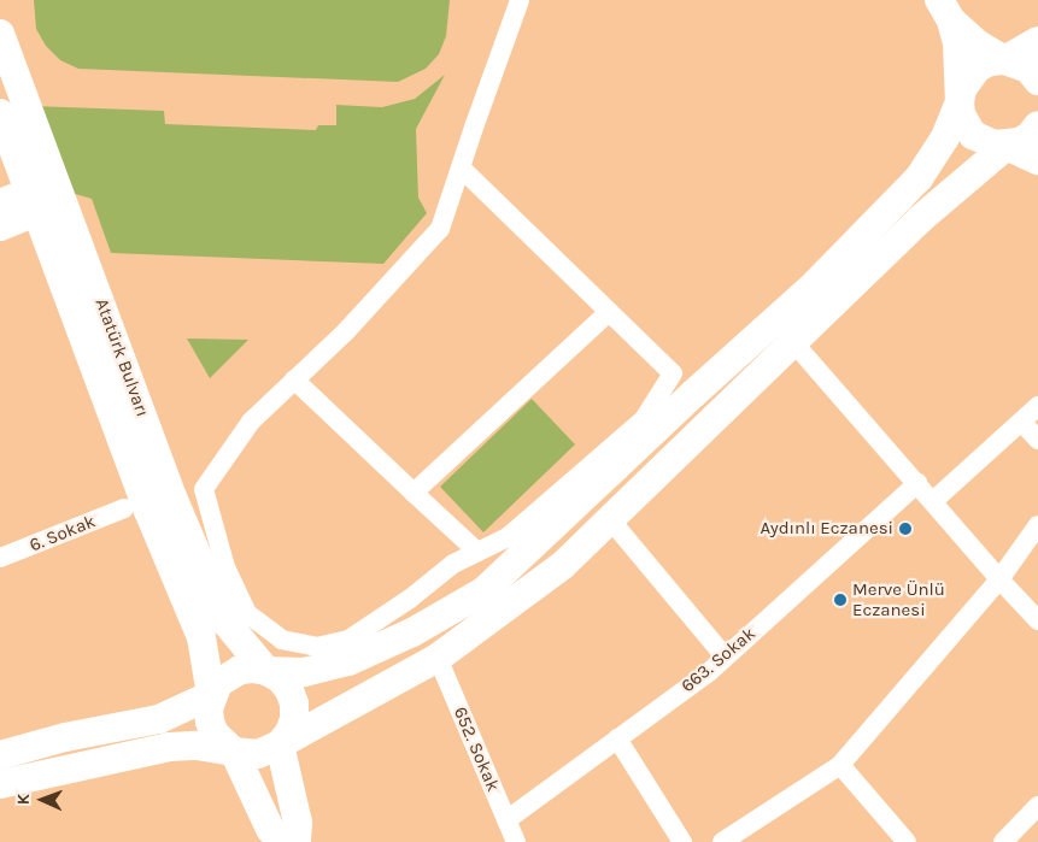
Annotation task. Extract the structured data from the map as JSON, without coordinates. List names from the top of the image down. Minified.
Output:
{"streets":{"street":["Atatürk Bulvarı","6. Sokak","663. Sokak","652. Sokak"]},"crossings":[["663. Sokak","652. Sokak"]],"places":["Aydınlı Eczanesi","Merve Ünlü Eczanesi"],"north":"left"}
